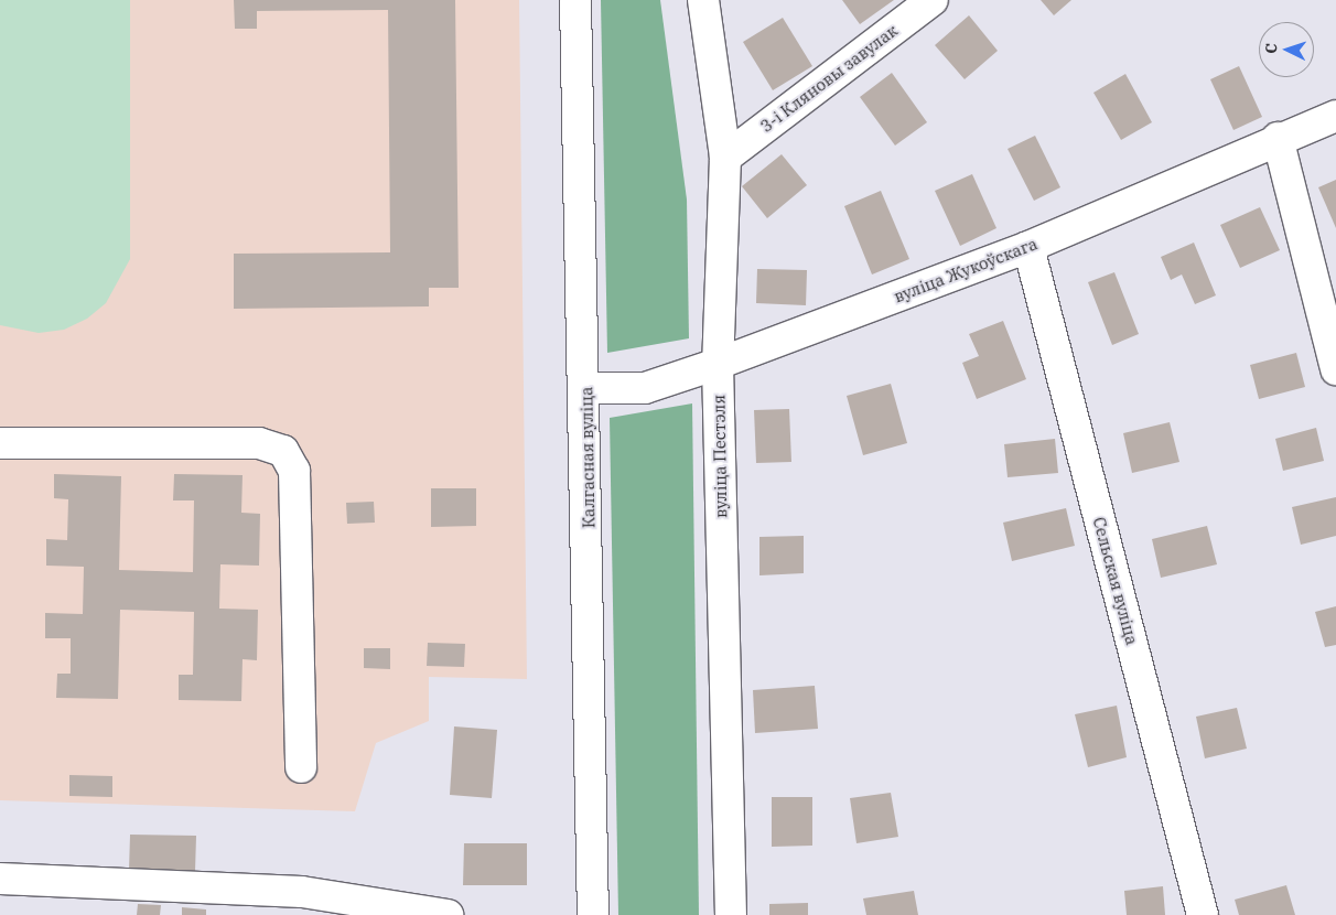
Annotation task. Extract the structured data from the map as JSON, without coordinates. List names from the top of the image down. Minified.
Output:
{"streets":{"street":["3-і Кляновы завулак","вуліца Жукоўскага","вуліца Пестэля","Калгасная вуліца","Сельская вуліца"]},"crossings":[["3-і Кляновы завулак","вуліца Пестэля"],["вуліца Жукоўскага","вуліца Пестэля"],["вуліца Жукоўскага","Калгасная вуліца"],["вуліца Жукоўскага","Сельская вуліца"]],"north":"left"}
